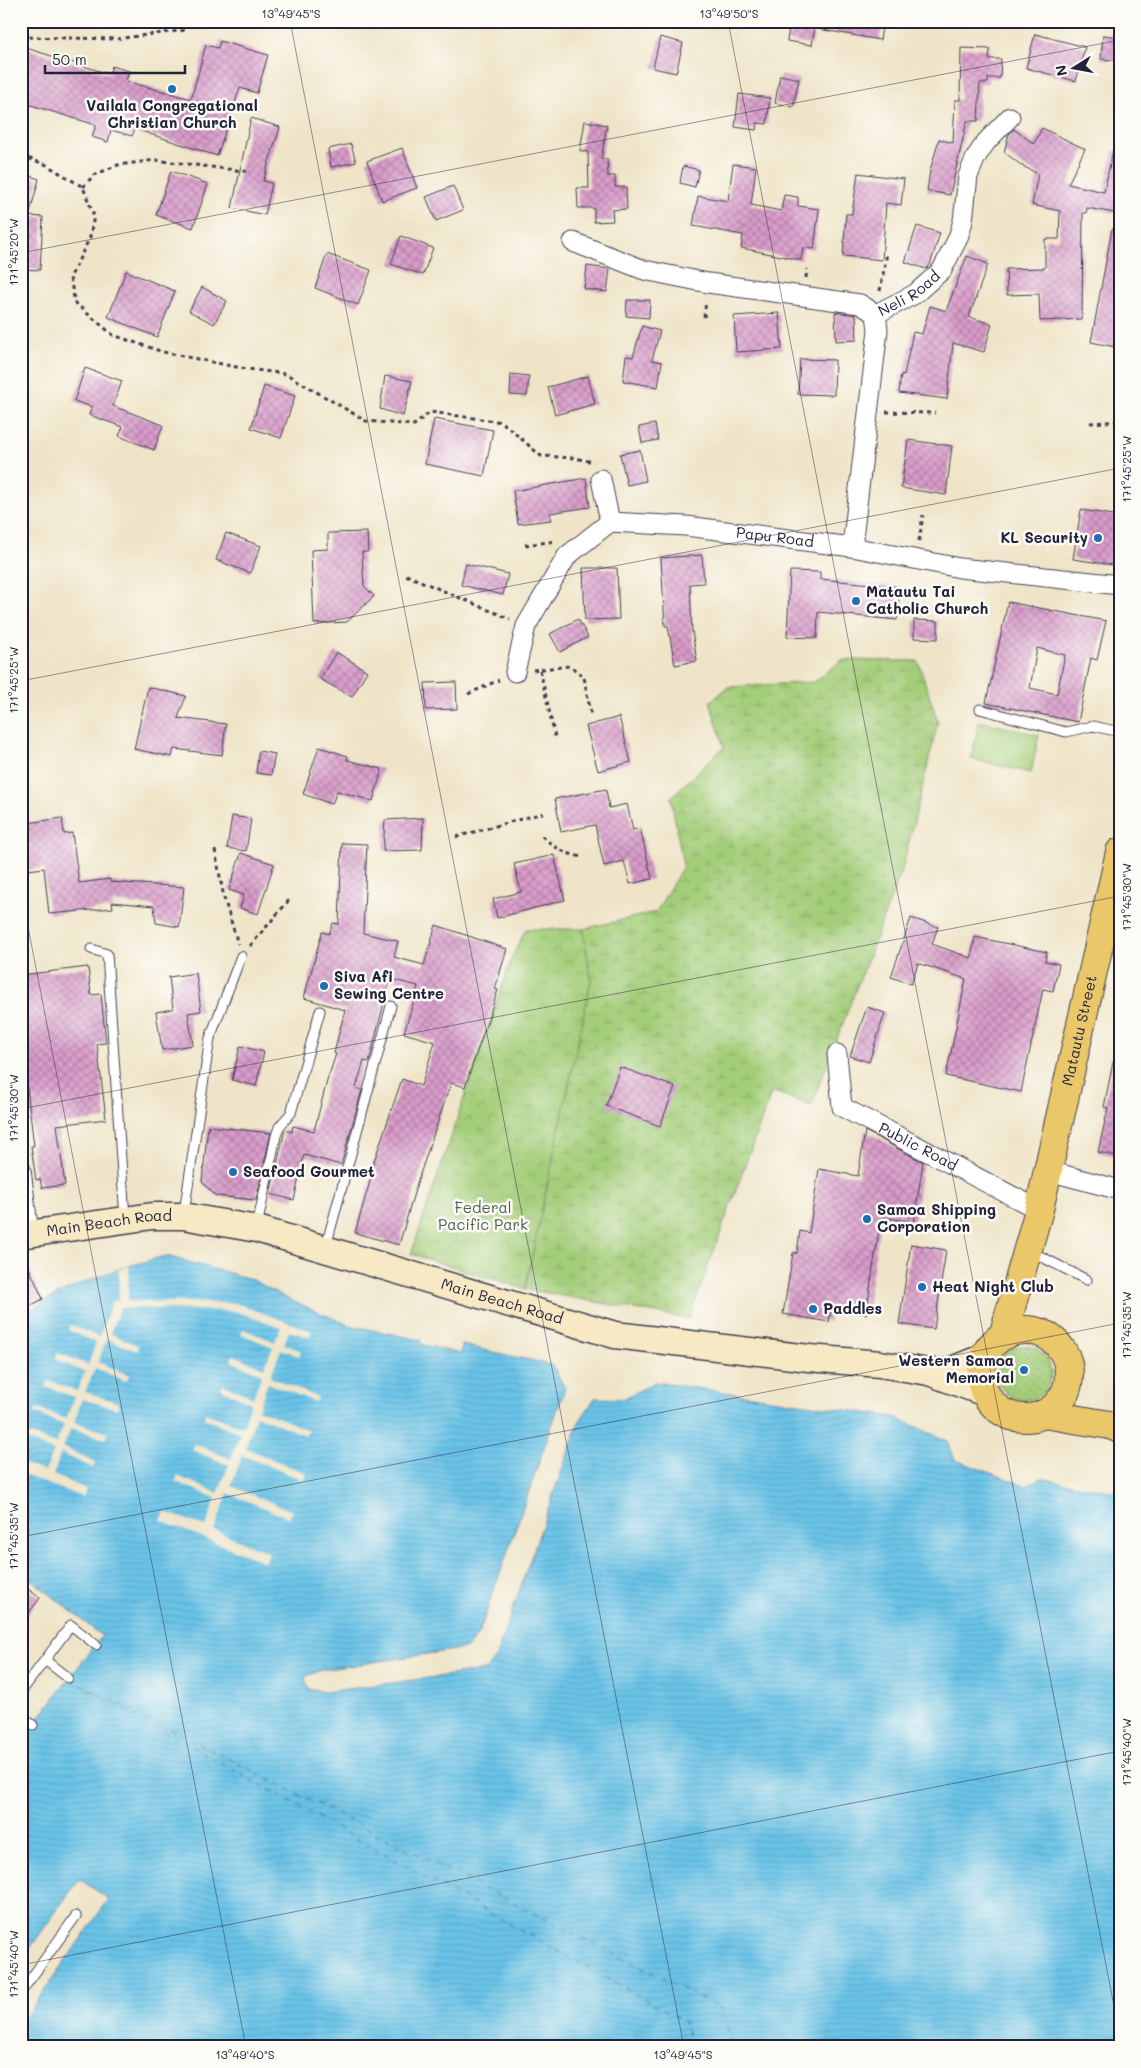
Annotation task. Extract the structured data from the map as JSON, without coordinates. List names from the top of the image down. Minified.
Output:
{"streets":{"main road":["Matautu Street","Main Beach Road"],"street":["Neli Road","Papu Road","Public Road"]},"crossings":[["Neli Road","Papu Road"],["Matautu Street","Public Road"],["Matautu Street","Main Beach Road"]],"parks":["Federal Pacific Park"],"places":["Vailala Congregational Christian Church","KL Security","Matautu Tai Catholic Church","Siva Afi Sewing Centre","Seafood Gourmet","Samoa Shipping Corporation","Heat Night Club","Paddles","Western Samoa Memorial"],"scale_bar":"50 m","north":"left","coordinates":["13°49'45\"S","13°49'50\"S","171°45'20\"W","171°45'25\"W","171°45'30\"W","171°45'35\"W","171°45'40\"W","13°49'40\"S"]}
